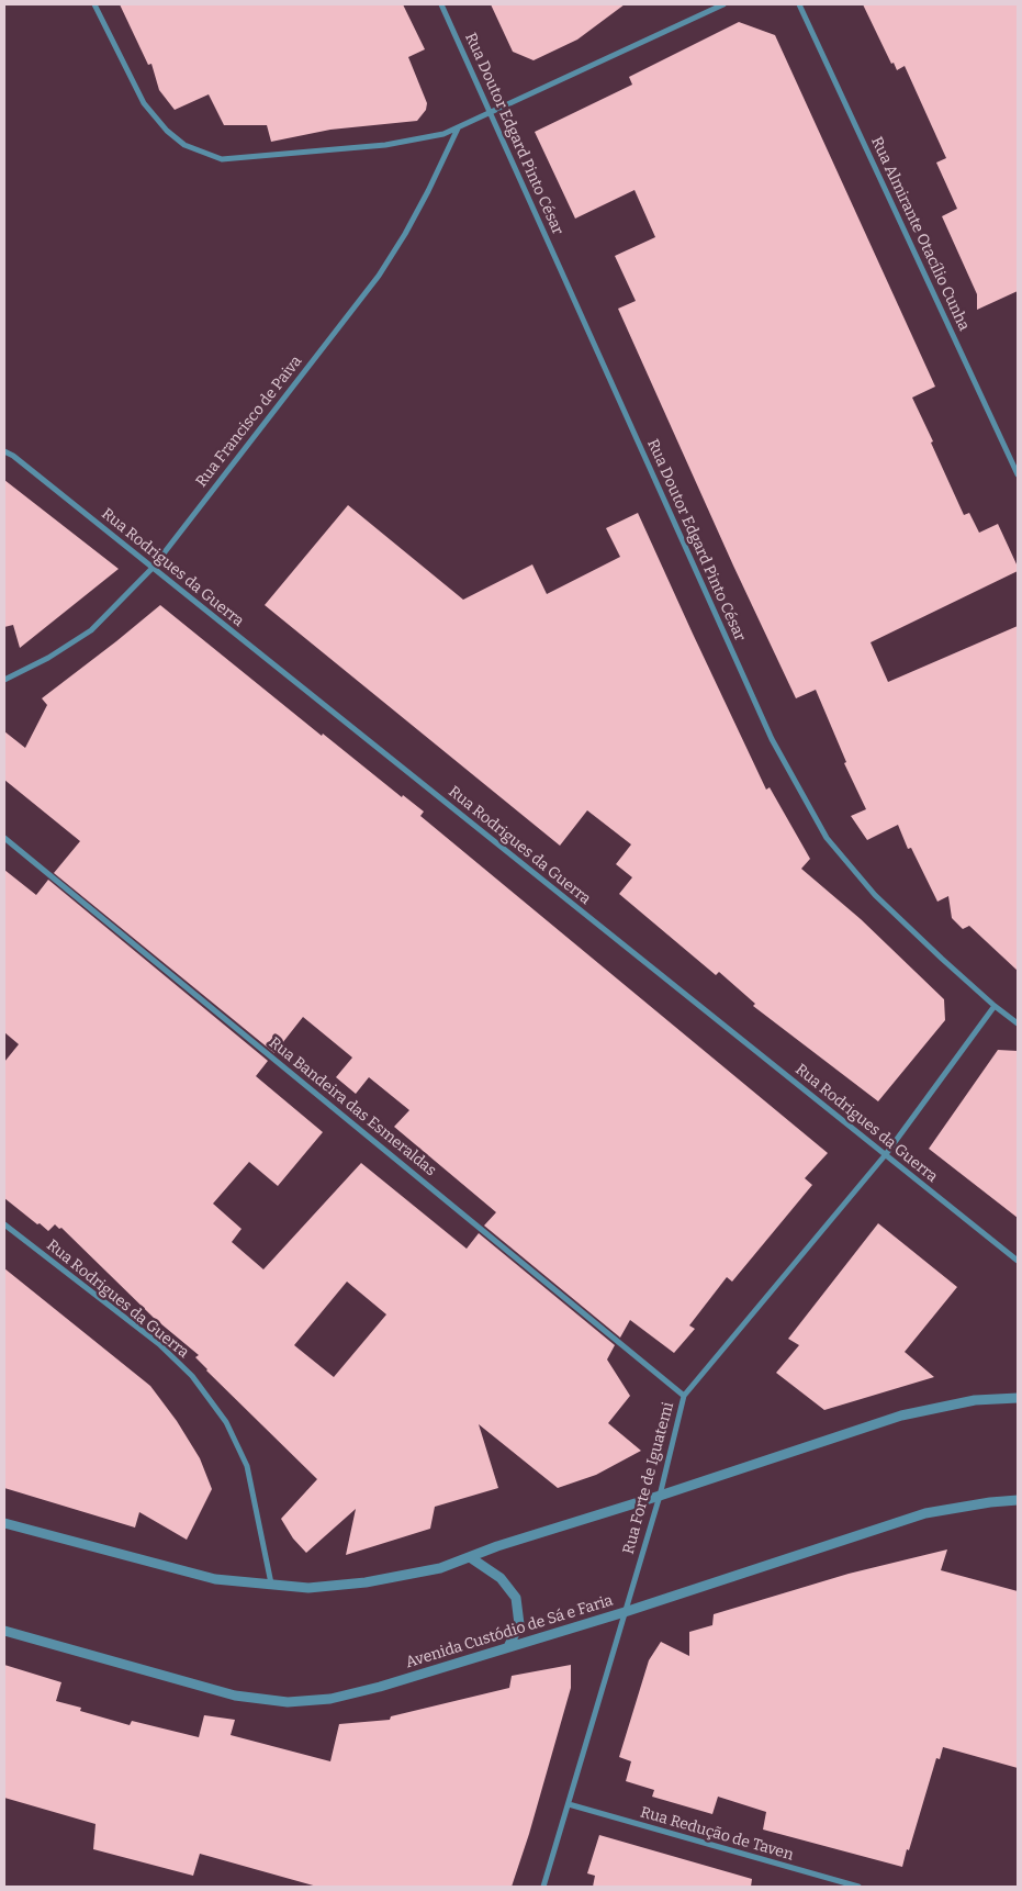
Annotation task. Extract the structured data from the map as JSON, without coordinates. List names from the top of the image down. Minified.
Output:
{"streets":{"street":["Rua Doutor Edgard Pinto César","Rua Almirante Otacílio Cunha","Rua Francisco de Paiva","Rua Rodrigues da Guerra","Rua Bandeira das Esmeraldas","Rua Forte de Iguatemi","Avenida Custódio de Sá e Faria","Rua Redução de Taven"]},"crossings":[["Rua Doutor Edgard Pinto César","Rua Forte de Iguatemi"],["Rua Francisco de Paiva","Rua Rodrigues da Guerra"],["Rua Rodrigues da Guerra","Rua Forte de Iguatemi"],["Rua Bandeira das Esmeraldas","Rua Forte de Iguatemi"],["Rua Forte de Iguatemi","Avenida Custódio de Sá e Faria"],["Rua Forte de Iguatemi","Rua Redução de Taven"]]}
